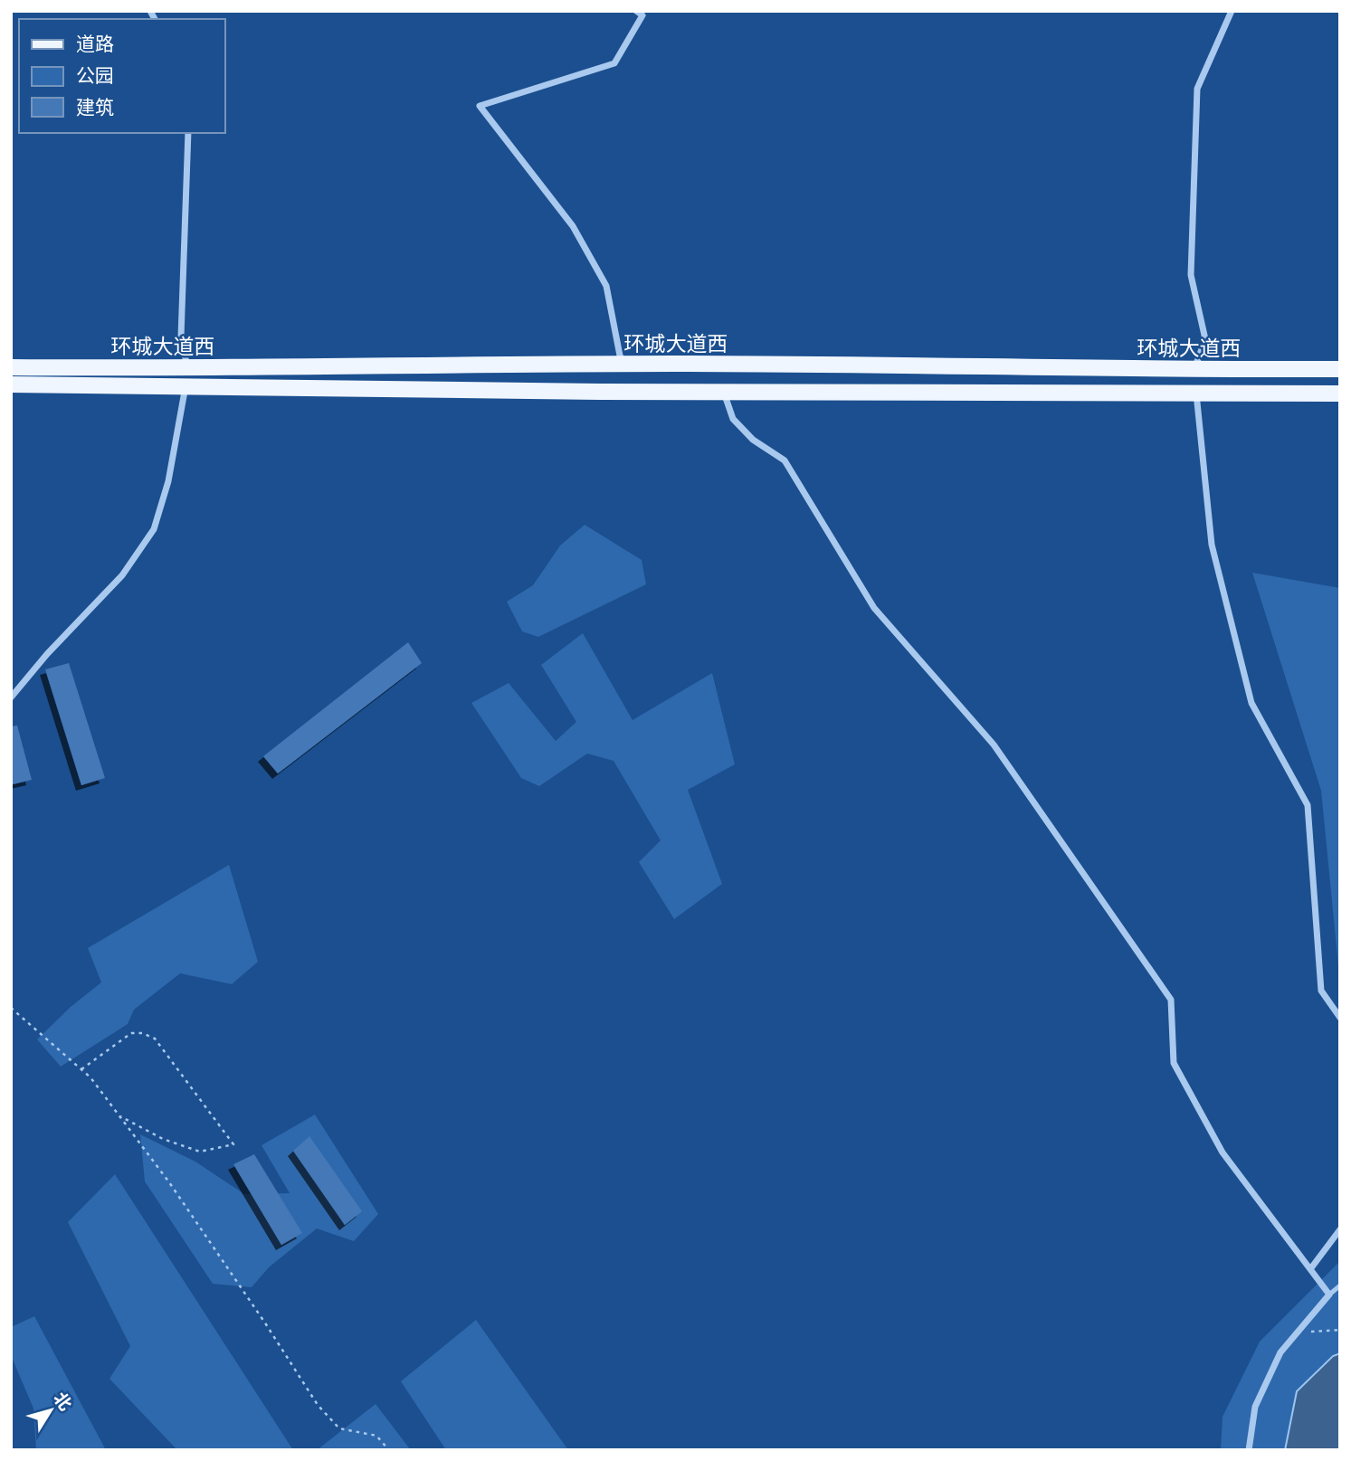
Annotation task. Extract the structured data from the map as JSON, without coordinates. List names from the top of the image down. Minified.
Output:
{"streets":{"main road":["环城大道西"]},"legend":["道路","公园","建筑"],"north":"top right"}
